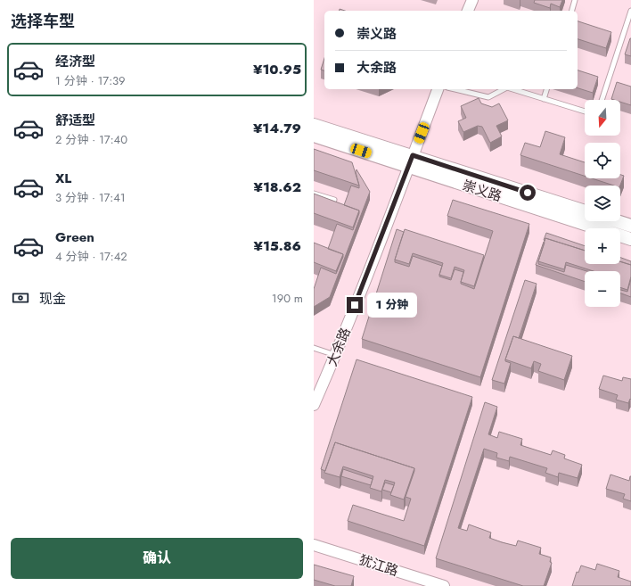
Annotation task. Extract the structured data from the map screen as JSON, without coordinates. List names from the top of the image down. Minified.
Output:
{"streets":{"main road":["崇义路"],"street":["大余路","犹江路"]},"crossings":[["崇义路","大余路"]],"north":"bottom","page":{"heading":"选择车型","banner":["崇义路","大余路"],"list":[{"name":"经济型","note":"1 分钟 · 17:39","value":"¥10.95"},{"name":"舒适型","note":"2 分钟 · 17:40","value":"¥14.79"},{"name":"XL","note":"3 分钟 · 17:41","value":"¥18.62"},{"name":"Green","note":"4 分钟 · 17:42","value":"¥15.86"}],"map_buttons":["+","−"],"pay":["现金","190 m"],"bubble":"1 分钟","buttons":"确认"}}
